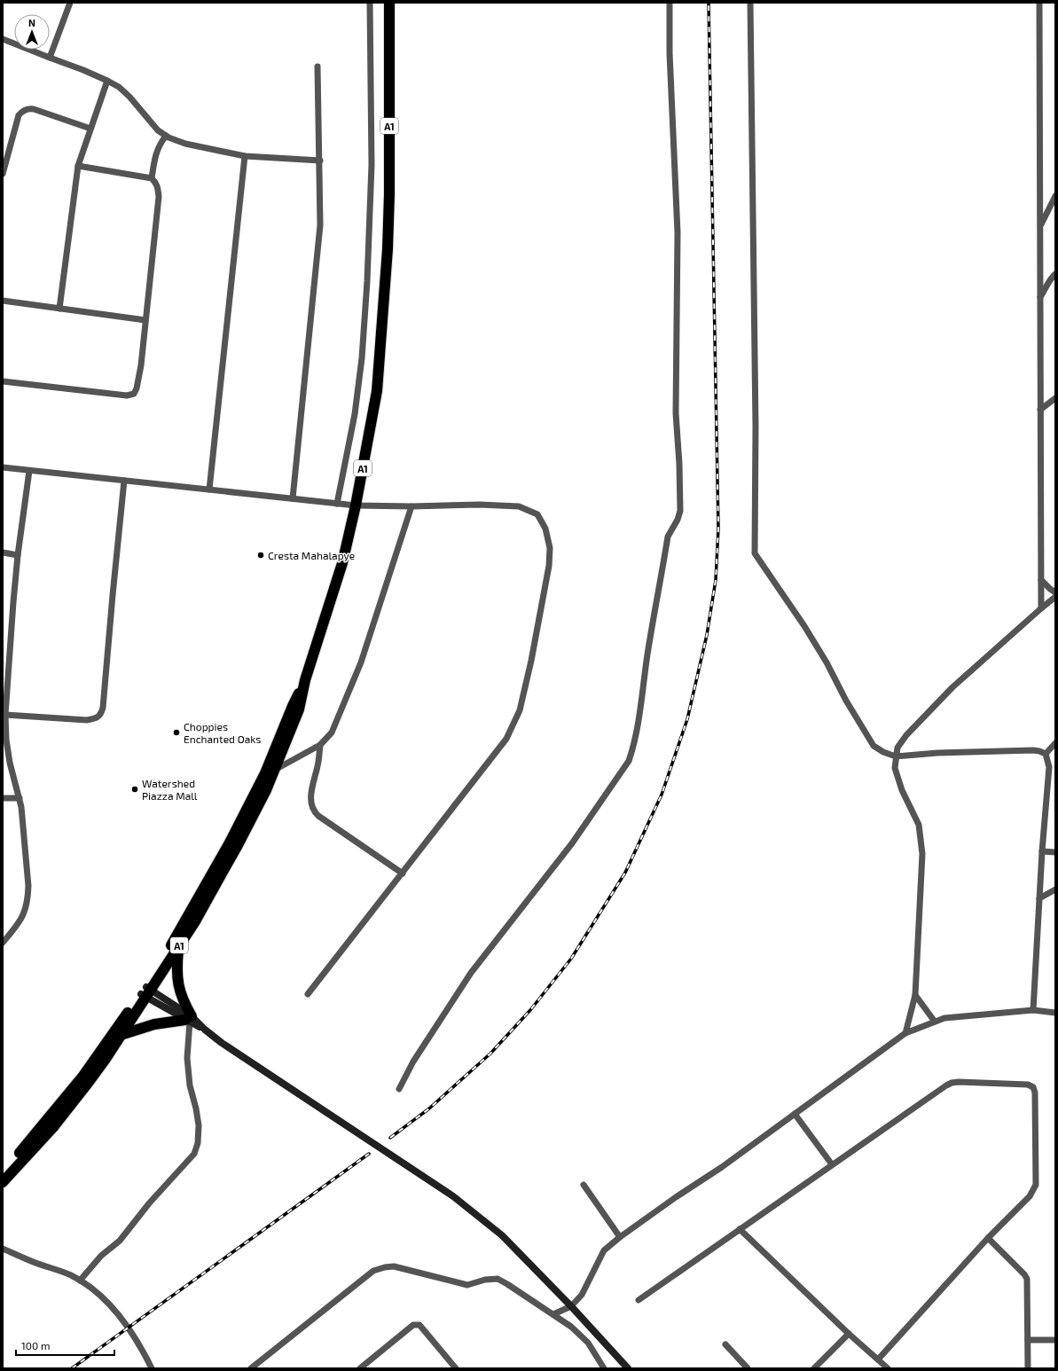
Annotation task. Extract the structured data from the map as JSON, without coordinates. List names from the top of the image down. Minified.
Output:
{"streets":{"highway":["A1"]},"places":["Cresta Mahalapye","Choppies Enchanted Oaks","Watershed Piazza Mall"],"scale_bar":"100 m","north":"top"}
